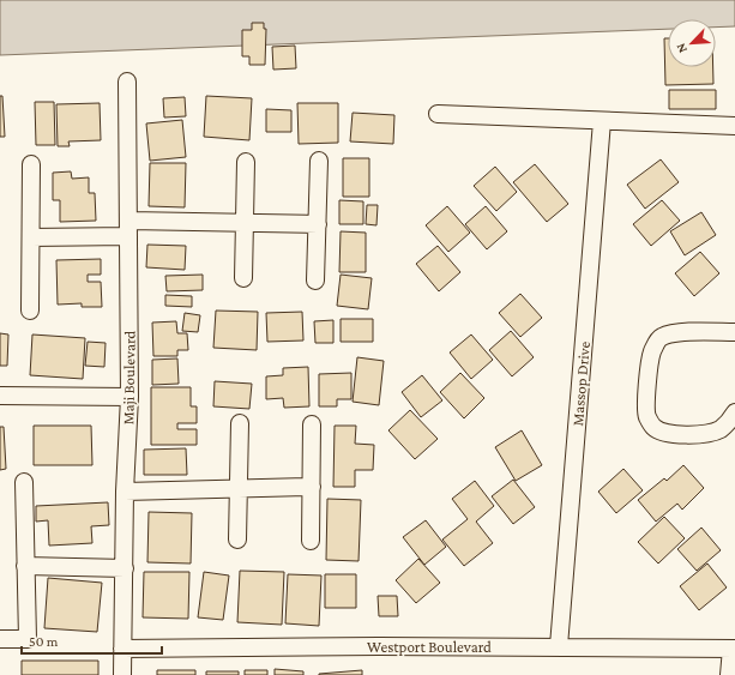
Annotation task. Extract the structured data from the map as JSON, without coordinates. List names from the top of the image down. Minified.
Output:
{"streets":{"street":["Maji Boulevard","Massop Drive","Westport Boulevard"]},"crossings":[["Maji Boulevard","Westport Boulevard"],["Massop Drive","Westport Boulevard"]],"scale_bar":"50 m","north":"bottom left"}
